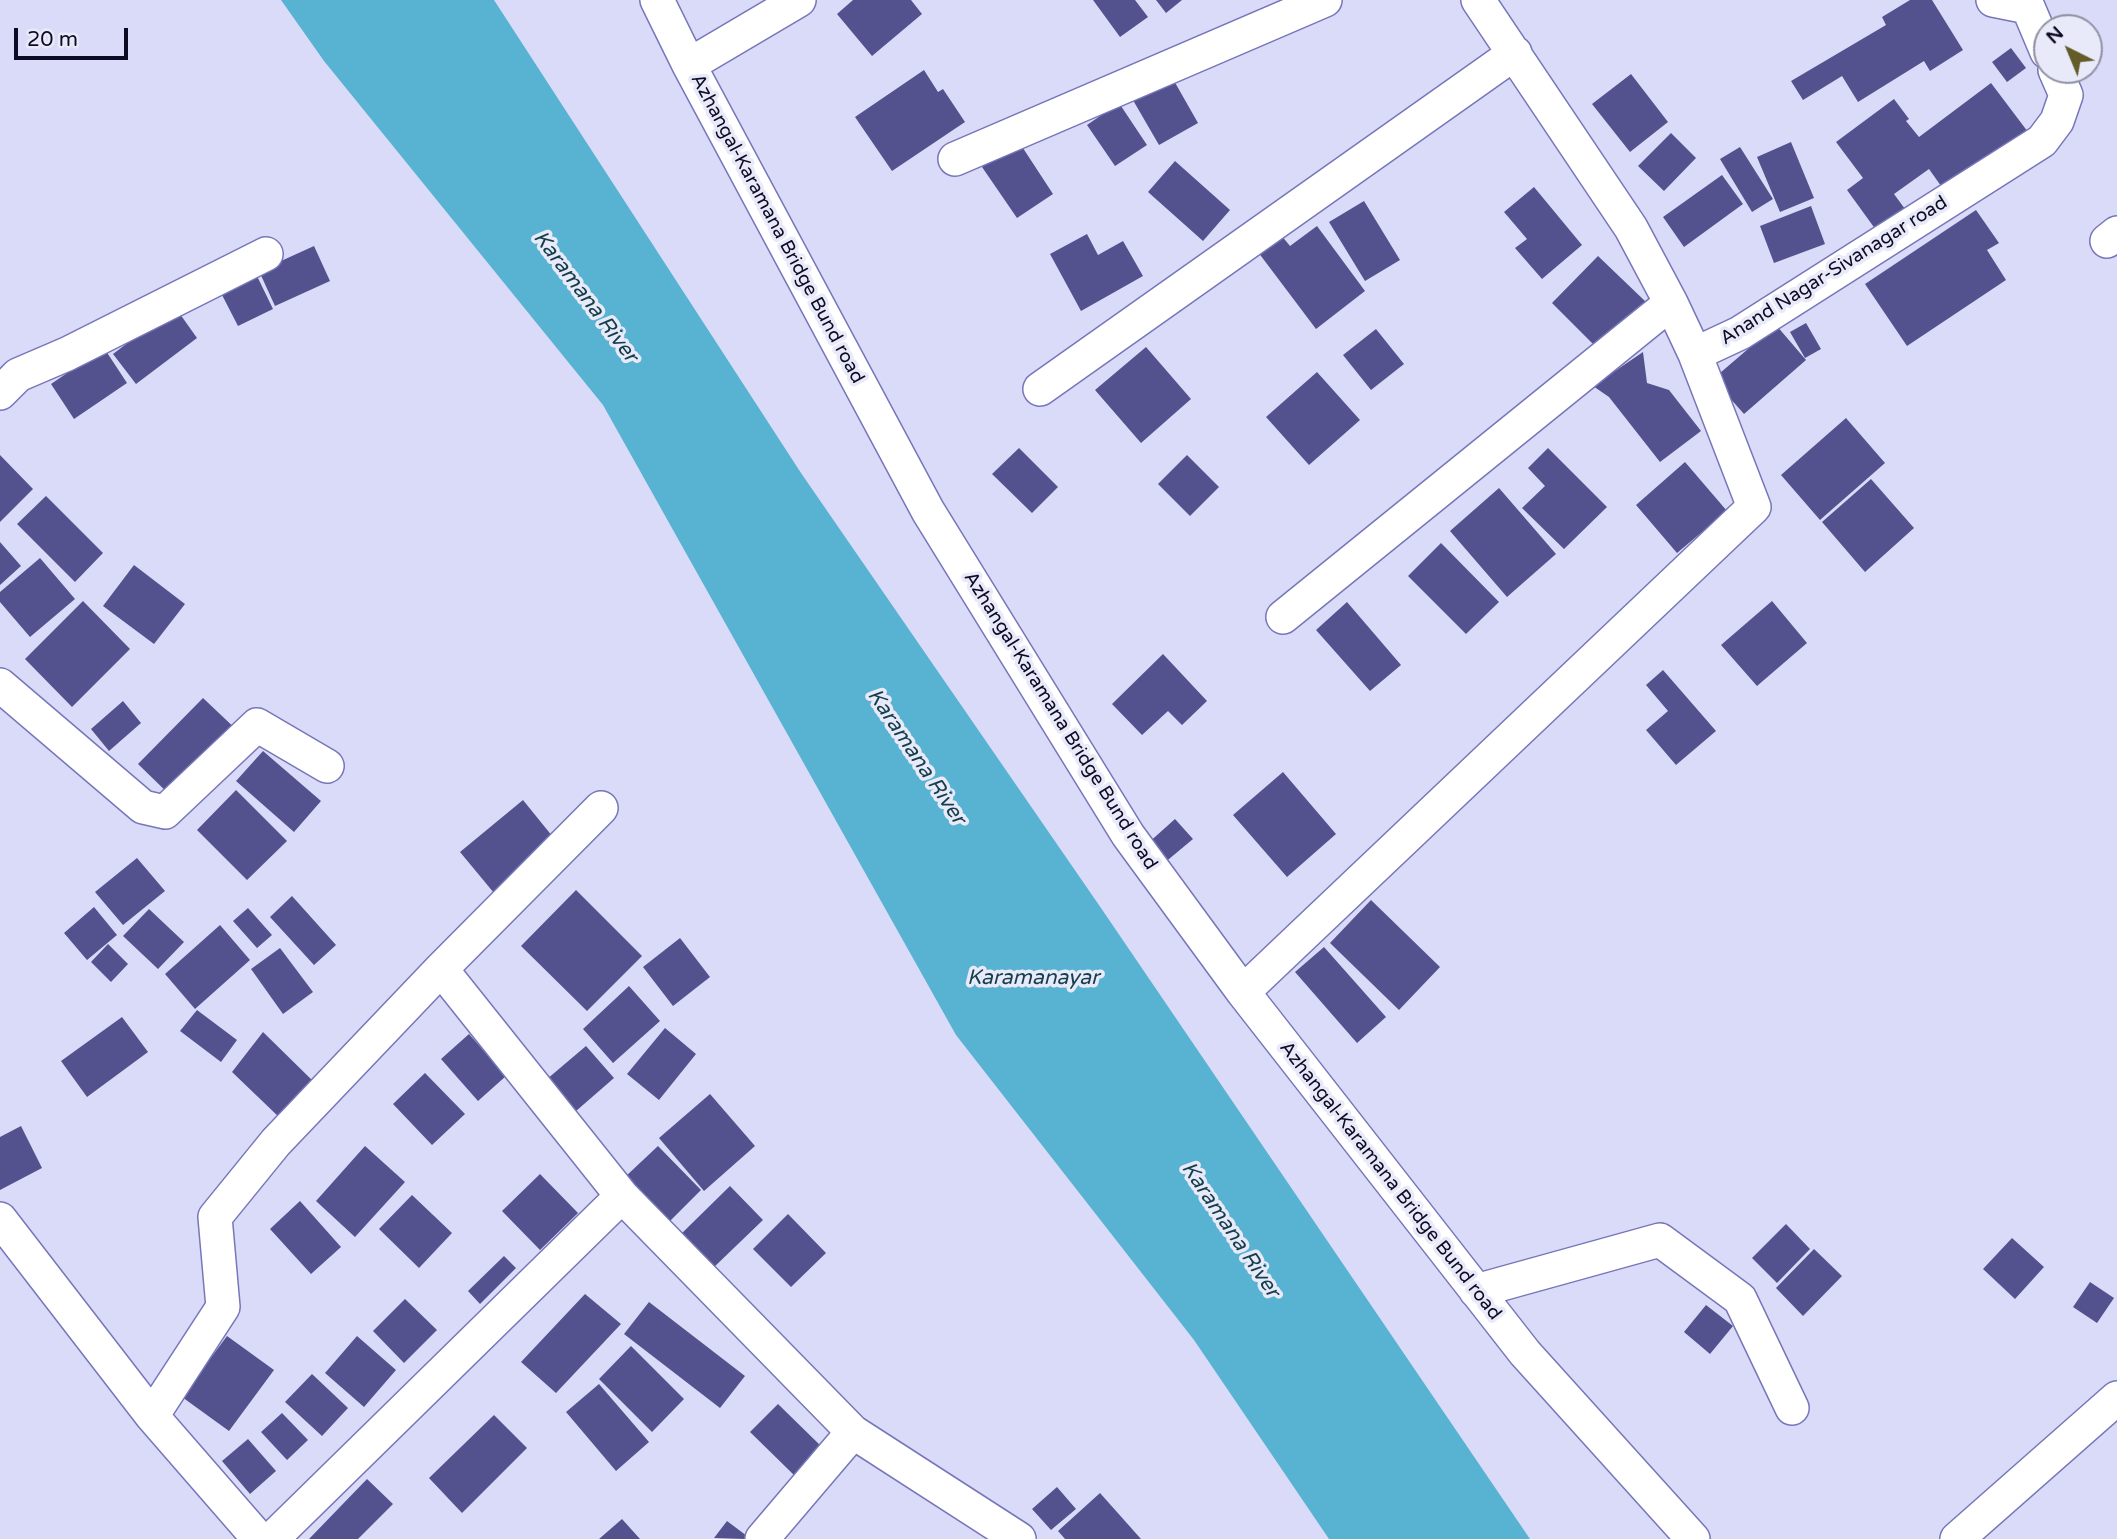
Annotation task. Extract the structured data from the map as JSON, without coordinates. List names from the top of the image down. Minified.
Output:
{"streets":{"street":["Azhangal-Karamana Bridge Bund road","Anand Nagar-Sivanagar road"]},"water":["Karamana River","Karamanayar"],"scale_bar":"20 m","north":"top left"}
